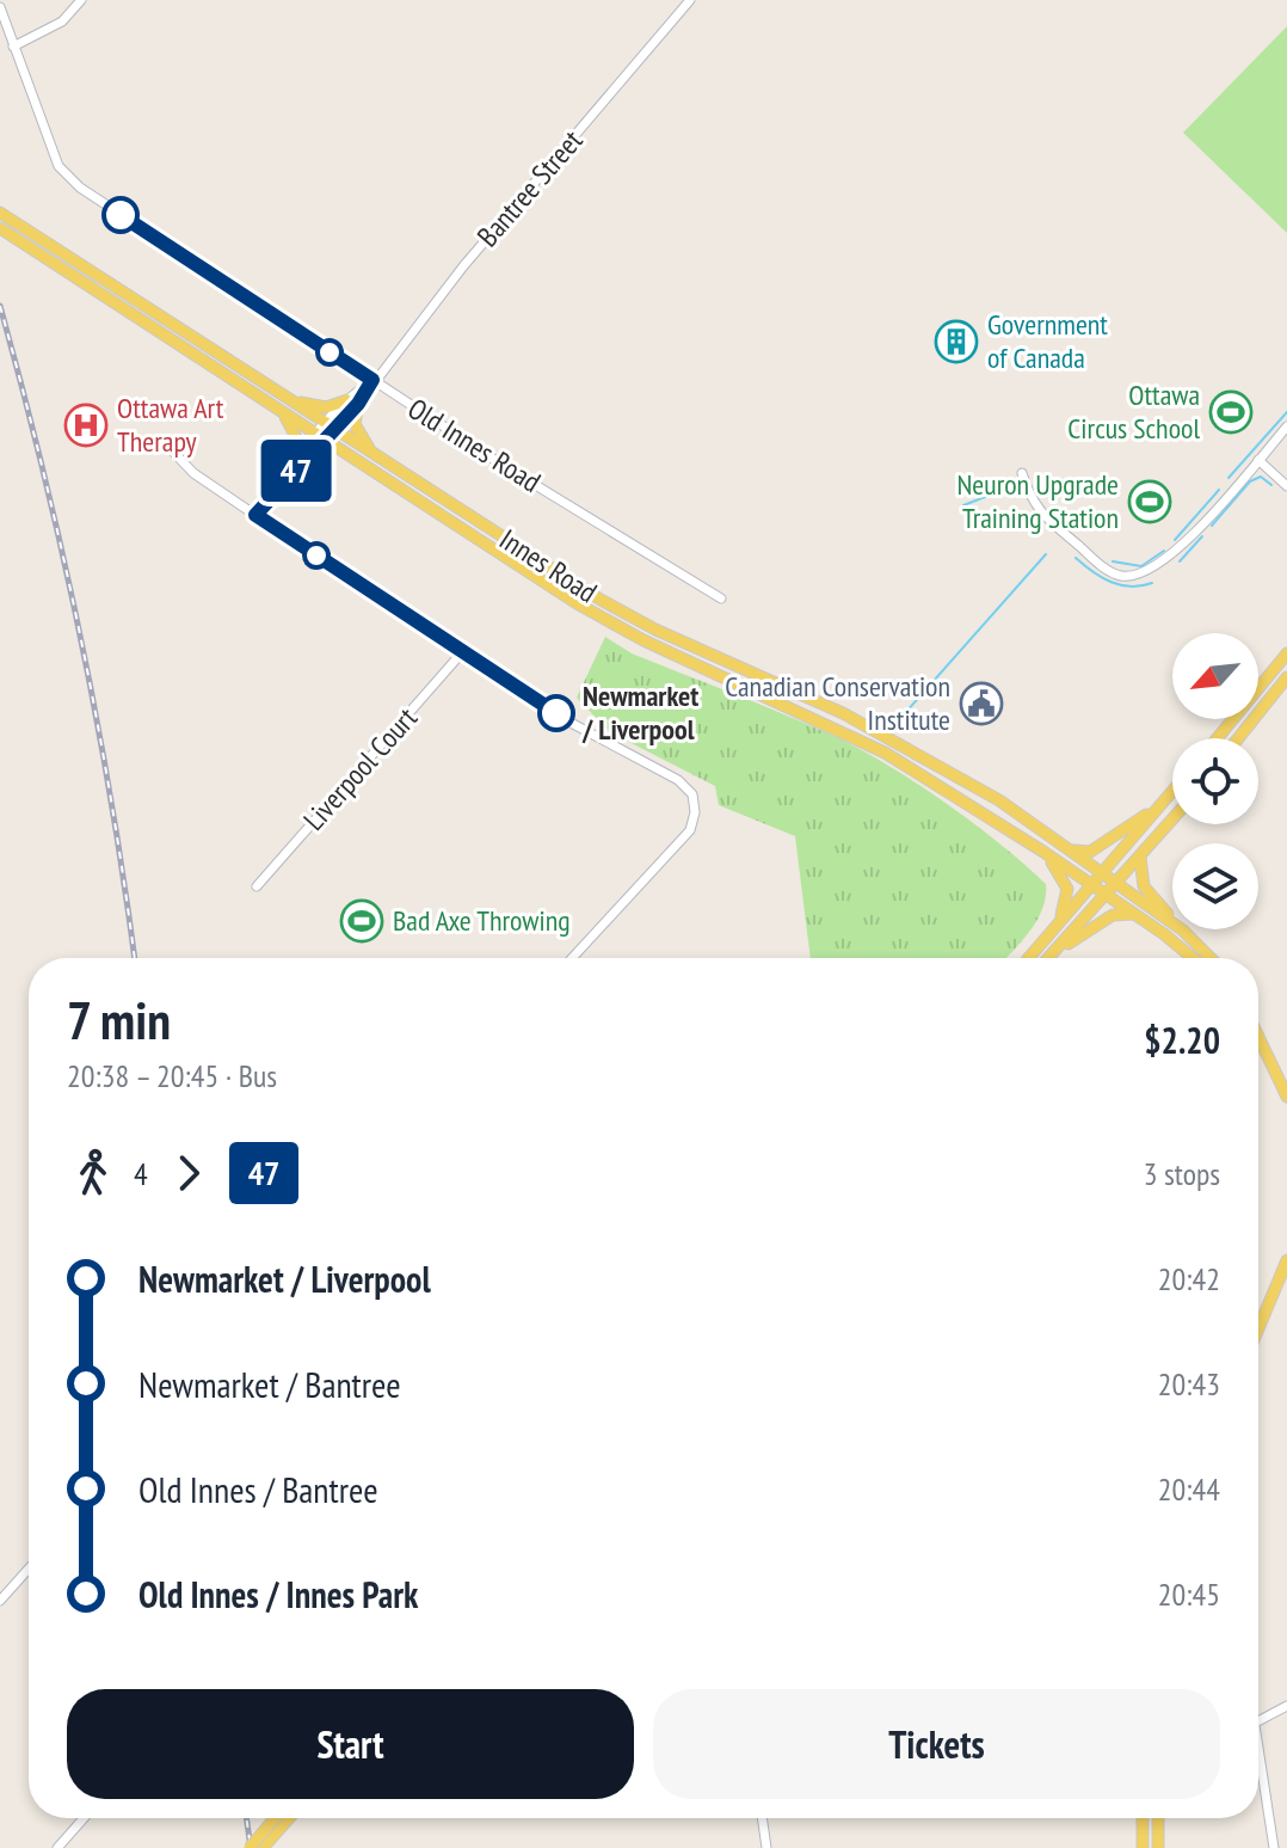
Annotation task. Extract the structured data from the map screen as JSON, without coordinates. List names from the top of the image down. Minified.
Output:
{"streets":{"main road":["Innes Road"],"street":["Bantree Street","Old Innes Road","Liverpool Court"]},"crossings":[["Bantree Street","Old Innes Road"],["Bantree Street","Innes Road"]],"places":{"building":["Government of Canada"],"sports":["Ottawa Circus School","Neuron Upgrade Training Station","Bad Axe Throwing"],"hospital":["Ottawa Art Therapy"],"public building":["Canadian Conservation Institute"],"other":["Newmarket / Liverpool"]},"lines":["bus line 47"],"north":"bottom left","page":{"on_map":"47","heading":["7 min","20:38 – 20:45 · Bus","$2.20"],"legs":["4","47","3 stops"],"list":[{"name":"Newmarket / Liverpool","value":"20:42"},{"name":"Newmarket / Bantree","value":"20:43"},{"name":"Old Innes / Bantree","value":"20:44"},{"name":"Old Innes / Innes Park","value":"20:45"}],"buttons":["Start","Tickets"]}}
